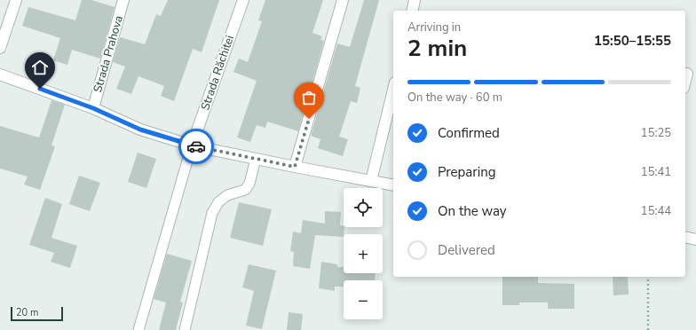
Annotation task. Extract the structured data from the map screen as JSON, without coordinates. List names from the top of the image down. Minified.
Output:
{"streets":{"street":["Strada Prahova","Strada Răchitei"]},"scale_bar":"20 m","page":{"heading":["2 min","Arriving in","15:50–15:55"],"bar":"On the way · 60 m","list":[["Confirmed","15:25"],["Preparing","15:41"],["On the way","15:44"],"Delivered"],"map_buttons":["+","−"],"scale":"20 m"}}
